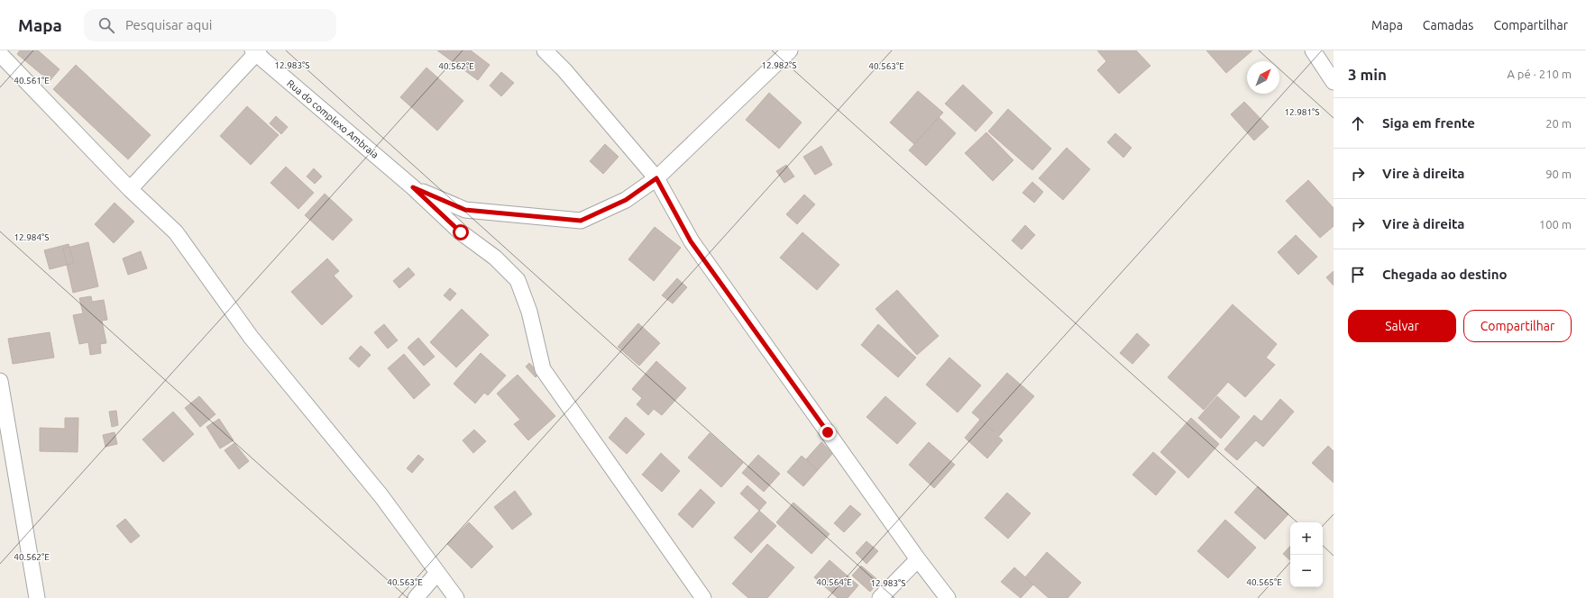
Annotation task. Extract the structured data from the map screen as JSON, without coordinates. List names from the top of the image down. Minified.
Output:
{"streets":{"street":["Rua do complexo Ambraia"]},"north":"top right","page":{"header":"Mapa","search":"Pesquisar aqui","nav":["Mapa","Camadas","Compartilhar"],"heading":["3 min","A pé · 210 m"],"list":[["Siga em frente","20 m"],["Vire à direita","90 m"],["Vire à direita","100 m"],"Chegada ao destino"],"buttons":["Salvar","Compartilhar"],"map_buttons":["+","−"]},"coordinates":["12.983°S","12.982°S","40.562°E","40.563°E","40.561°E","12.981°S","12.984°S","40.564°E","40.565°E"]}
